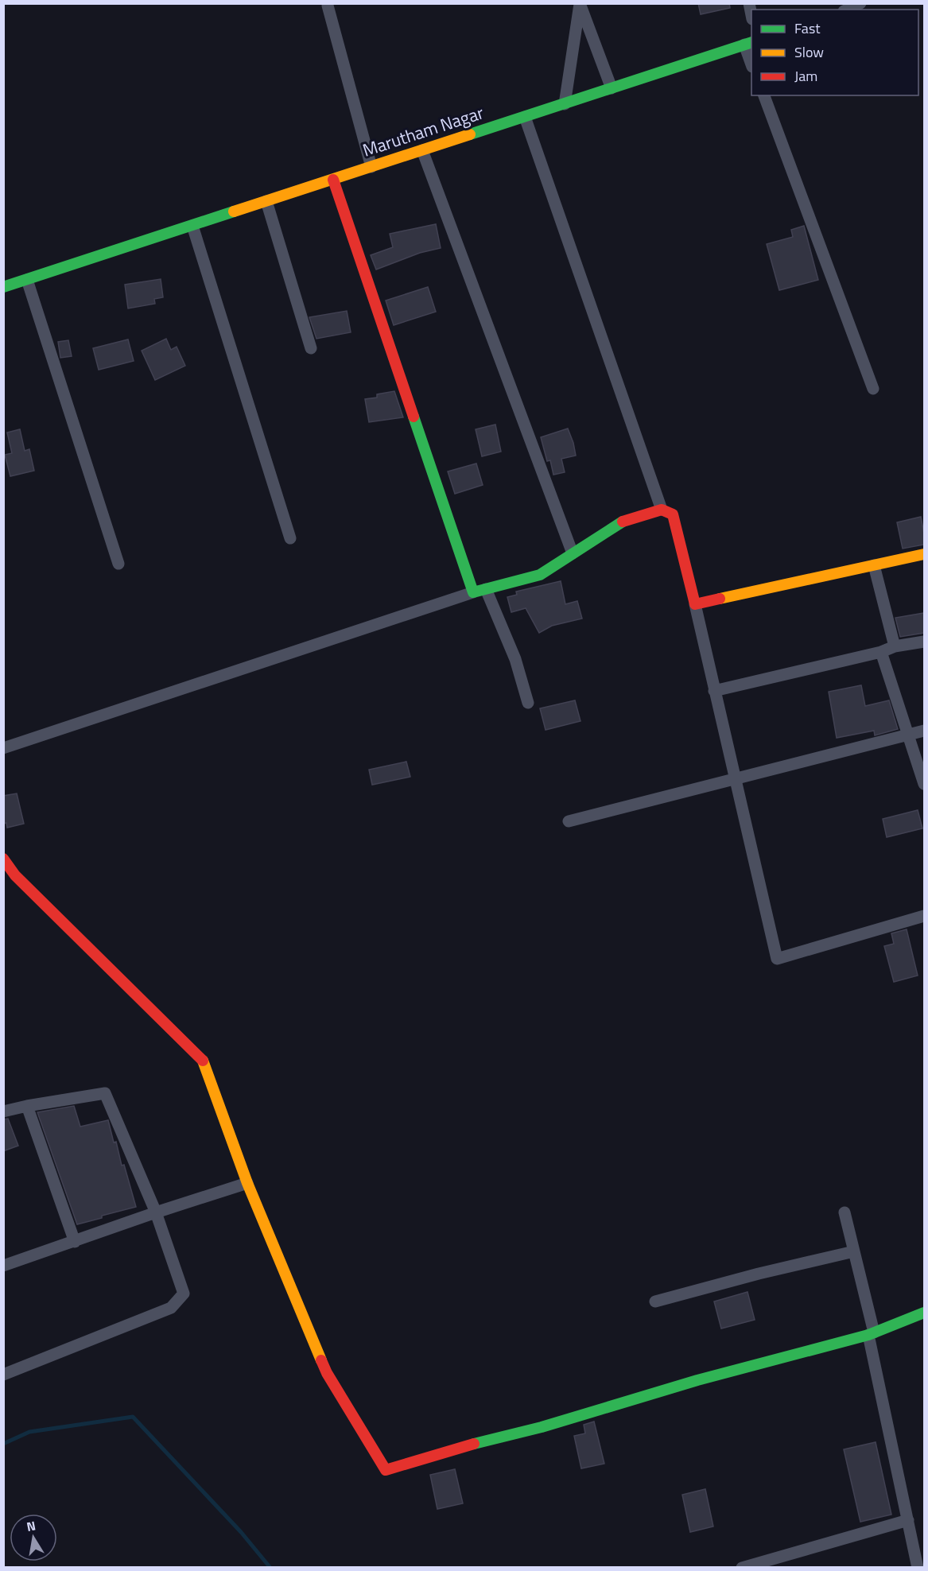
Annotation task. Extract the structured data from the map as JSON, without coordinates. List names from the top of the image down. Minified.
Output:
{"streets":{"street":["Marutham Nagar"]},"legend":["Fast","Slow","Jam"],"north":"top"}
